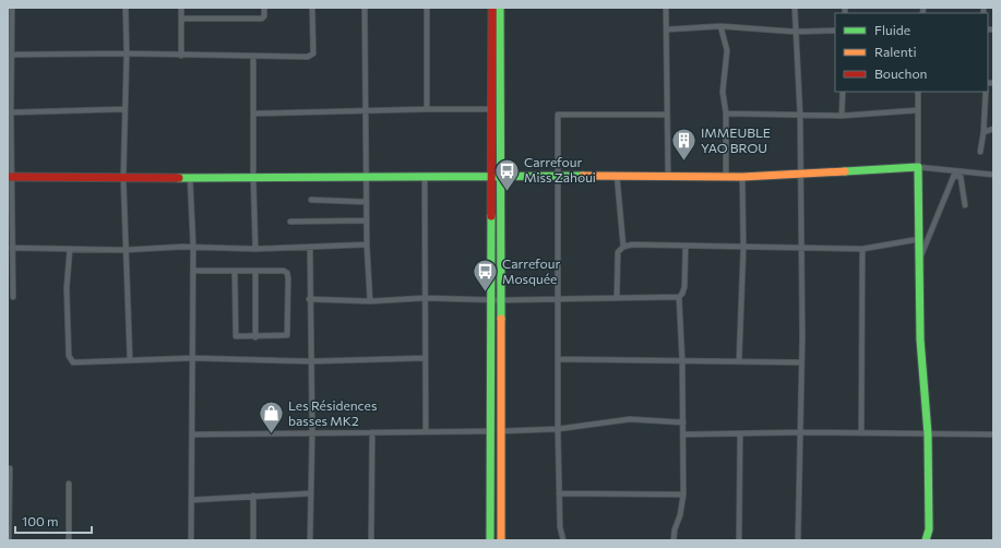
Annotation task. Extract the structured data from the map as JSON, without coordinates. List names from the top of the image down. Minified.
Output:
{"places":{"building":["IMMEUBLE YAO BROU"],"bus stop":["Carrefour Miss Zahoui","Carrefour Mosquée"],"shop":["Les Résidences basses MK2"]},"legend":["Fluide","Ralenti","Bouchon"],"scale_bar":"100 m"}
